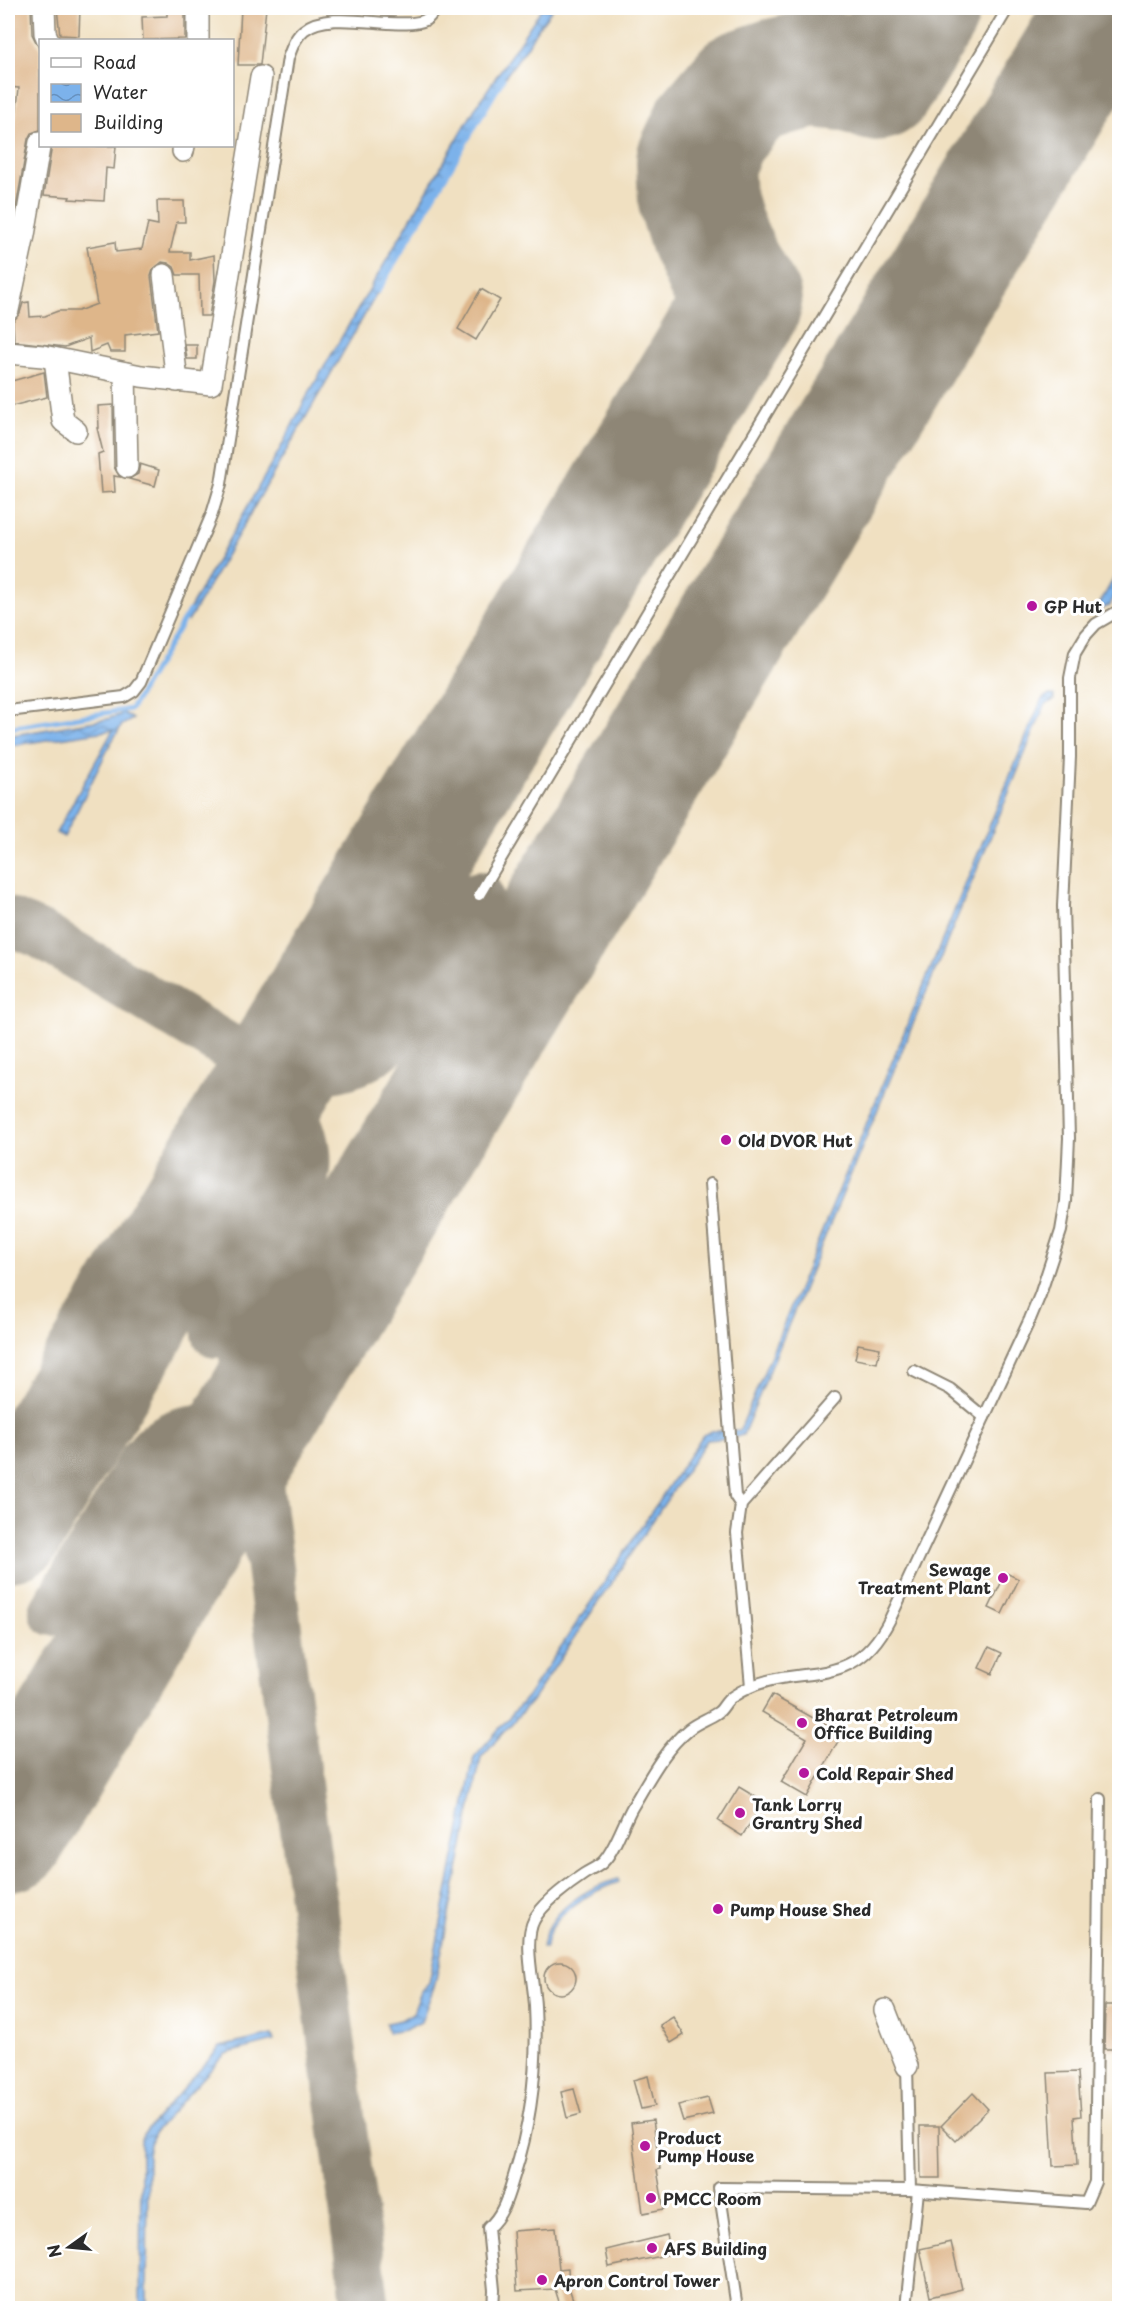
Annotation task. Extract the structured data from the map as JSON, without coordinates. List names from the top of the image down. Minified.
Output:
{"places":["GP Hut","Old DVOR Hut","Sewage Treatment Plant","Bharat Petroleum Office Building","Cold Repair Shed","Tank Lorry Grantry Shed","Pump House Shed","Product Pump House","PMCC Room","AFS Building","Apron Control Tower"],"legend":["Road","Water","Building"],"north":"left"}
